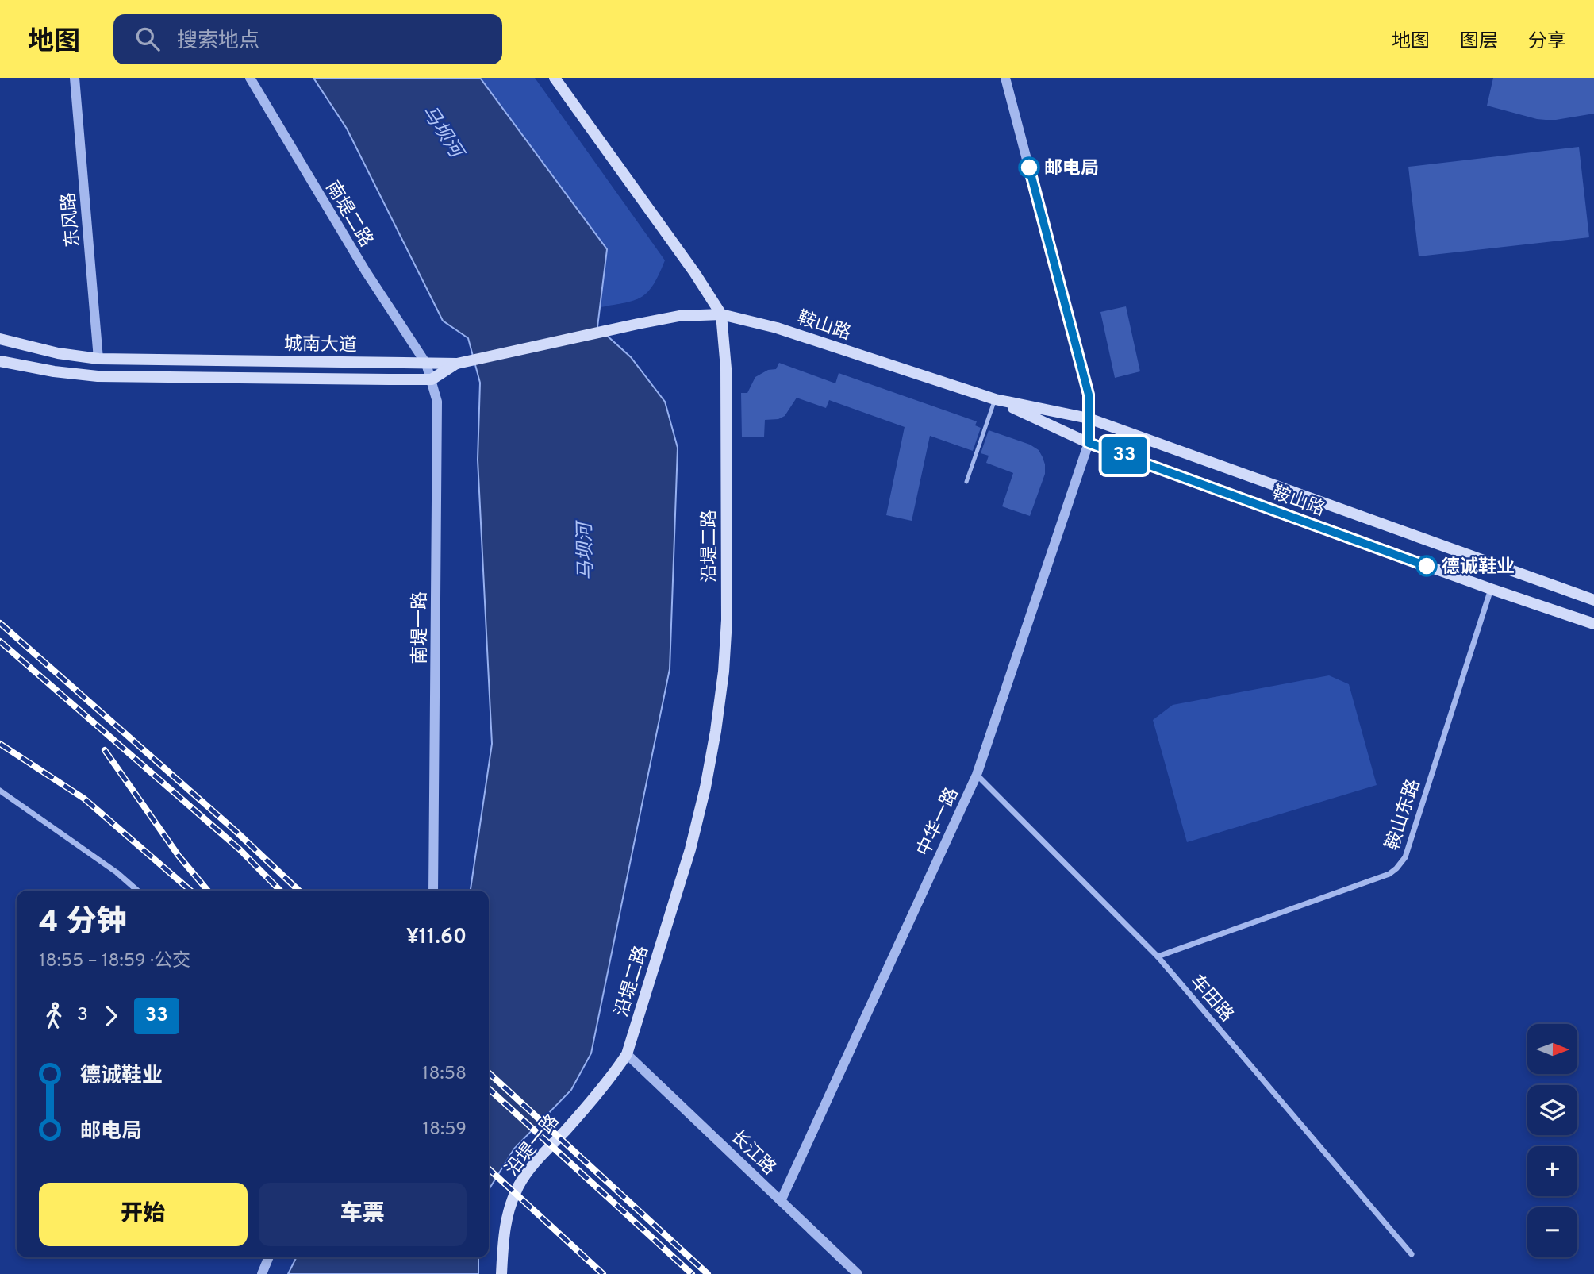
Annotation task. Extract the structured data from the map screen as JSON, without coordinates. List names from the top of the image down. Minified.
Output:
{"streets":{"main road":["鞍山路","城南大道","沿堤二路","沿堤一路"],"street":["南堤二路","东风路","南堤一路","鞍山东路","中华一路","车田路","长江路"]},"crossings":[["南堤二路","城南大道"],["南堤二路","南堤一路"],["东风路","城南大道"],["鞍山路","城南大道"],["鞍山路","沿堤二路"],["鞍山路","鞍山东路"],["鞍山路","中华一路"],["城南大道","南堤一路"],["沿堤二路","沿堤一路"],["沿堤二路","长江路"],["鞍山东路","车田路"],["中华一路","车田路"],["中华一路","长江路"],["沿堤一路","长江路"]],"water":["马坝河"],"places":["邮电局","德诚鞋业"],"lines":["bus line 33"],"north":"right","page":{"header":"地图","search":"搜索地点","nav":["地图","图层","分享"],"on_map":"33","heading":["4 分钟","18:55 – 18:59 · 公交","¥11.60"],"legs":["3","33"],"map_buttons":["+","−"],"list":[{"name":"德诚鞋业","value":"18:58"},{"name":"邮电局","value":"18:59"}],"buttons":["开始","车票"]}}
